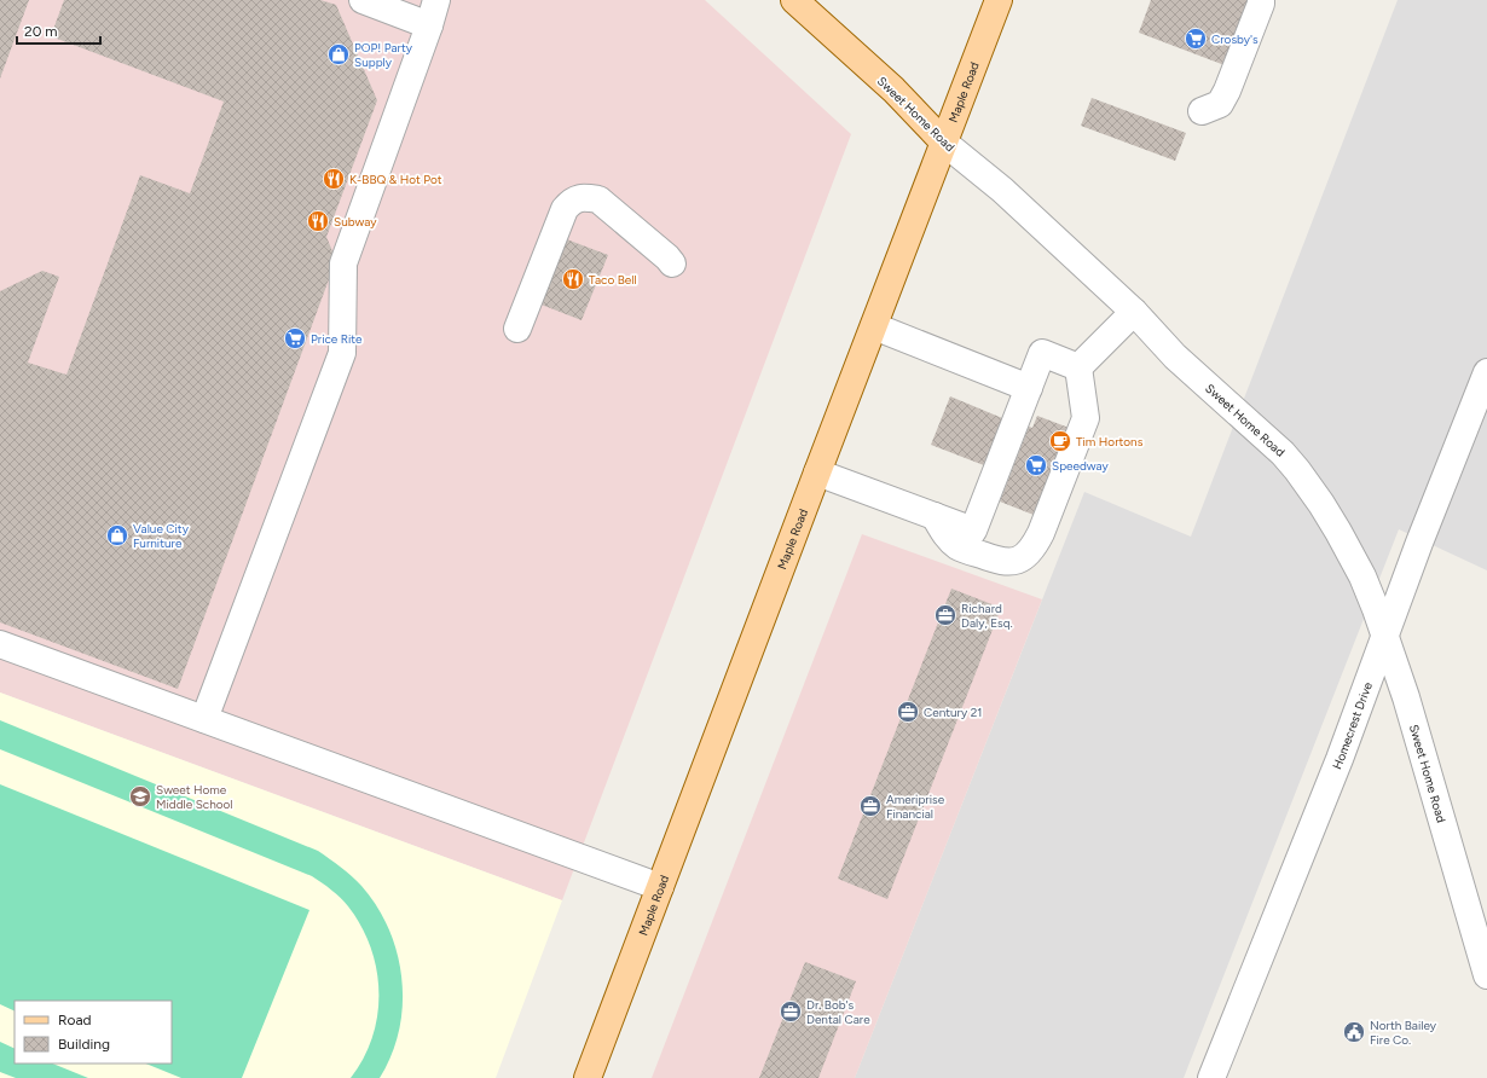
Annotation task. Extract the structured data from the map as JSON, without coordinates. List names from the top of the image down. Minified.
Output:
{"streets":{"main road":["Maple Road","Sweet Home Road"],"street":["Homecrest Drive"]},"crossings":[["Maple Road","Sweet Home Road"],["Sweet Home Road","Homecrest Drive"]],"places":{"supermarket":["Crosby's","Price Rite","Speedway"],"shop":["POP! Party Supply","Value City Furniture"],"restaurant":["K-BBQ & Hot Pot","Subway","Taco Bell"],"cafe":["Tim Hortons"],"office":["Richard Daly, Esq.","Century 21","Ameriprise Financial","Dr. Bob's Dental Care"],"school or university":["Sweet Home Middle School"],"public building":["North Bailey Fire Co."]},"legend":["Road","Building"],"scale_bar":"20 m"}
